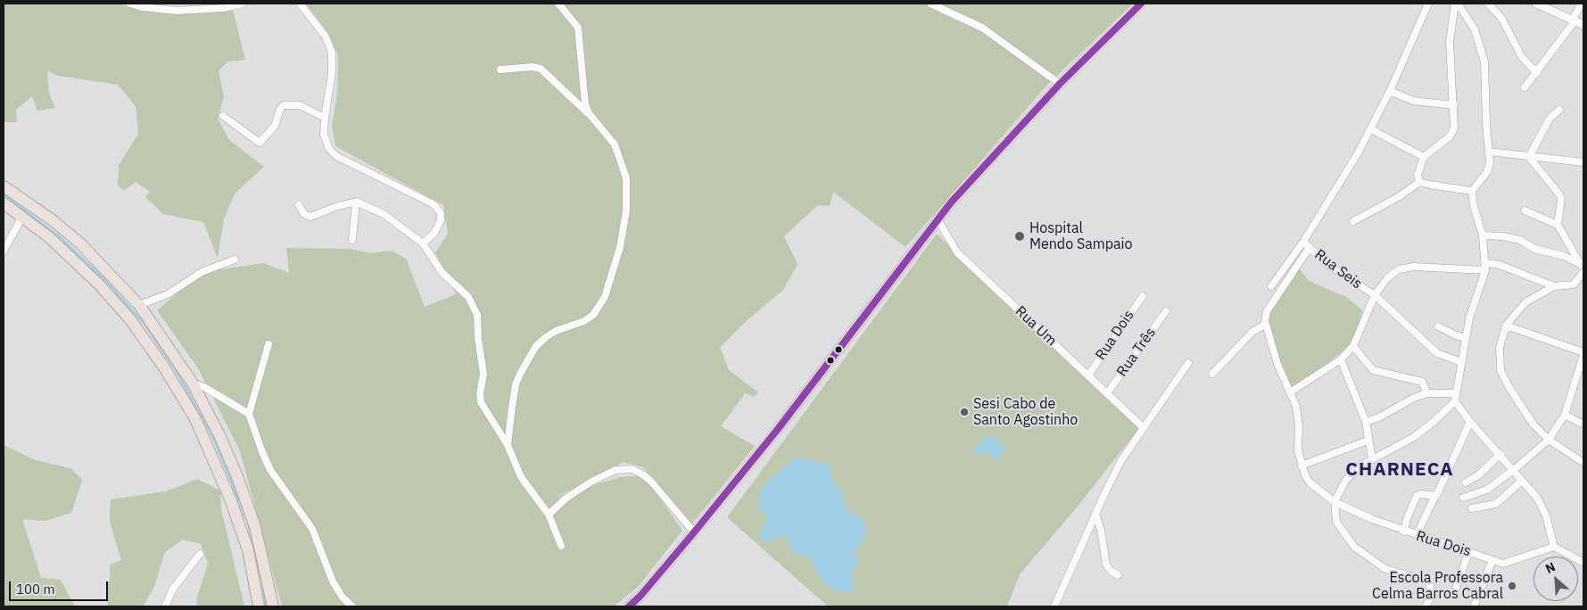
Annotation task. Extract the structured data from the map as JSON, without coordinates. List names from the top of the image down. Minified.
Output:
{"streets":{"street":["Rua Seis","Rua Um","Rua Dois","Rua Três"]},"crossings":[["Rua Um","Rua Dois"],["Rua Um","Rua Três"]],"districts":["CHARNECA"],"places":["Hospital Mendo Sampaio","Sesi Cabo de Santo Agostinho","Escola Professora Celma Barros Cabral"],"scale_bar":"100 m","north":"top left"}
